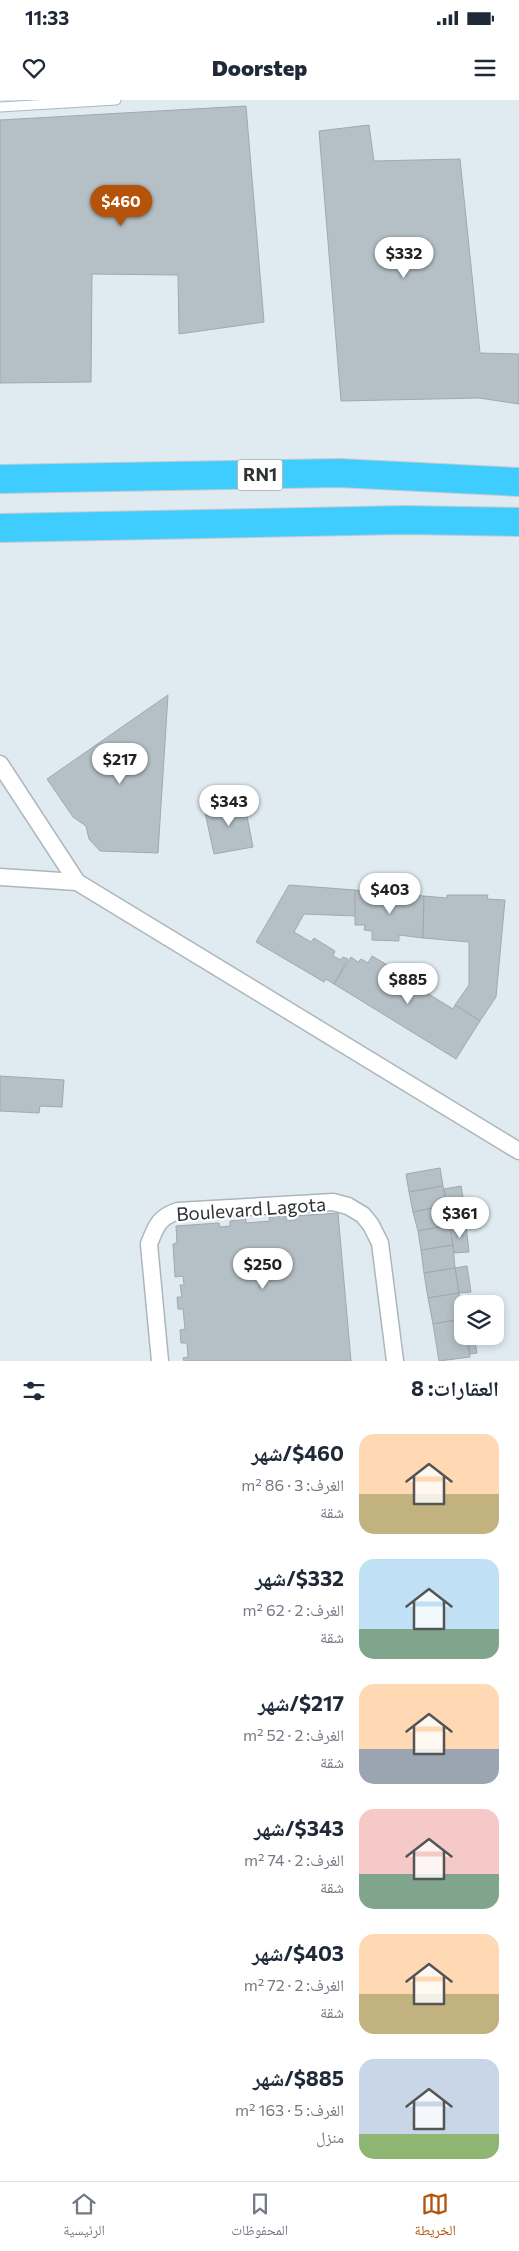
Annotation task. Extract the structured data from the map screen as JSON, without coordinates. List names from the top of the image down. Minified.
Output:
{"streets":{"highway":["RN1"],"street":["Boulevard Lagota"]},"page":{"status":"11:33","header":"Doorstep","price":["$460","$332","$217","$343","$403","$885","$361","$250"],"heading":"العقارات: 8","list":[{"name":"$460/شهر","note":"الغرف: 3 · 86 m² · شقة"},{"name":"$332/شهر","note":"الغرف: 2 · 62 m² · شقة"},{"name":"$217/شهر","note":"الغرف: 2 · 52 m² · شقة"},{"name":"$343/شهر","note":"الغرف: 2 · 74 m² · شقة"},{"name":"$403/شهر","note":"الغرف: 2 · 72 m² · شقة"},{"name":"$885/شهر","note":"الغرف: 5 · 163 m² · منزل"}],"tabs":["الخريطة","المحفوظات","الرئيسية"]}}
